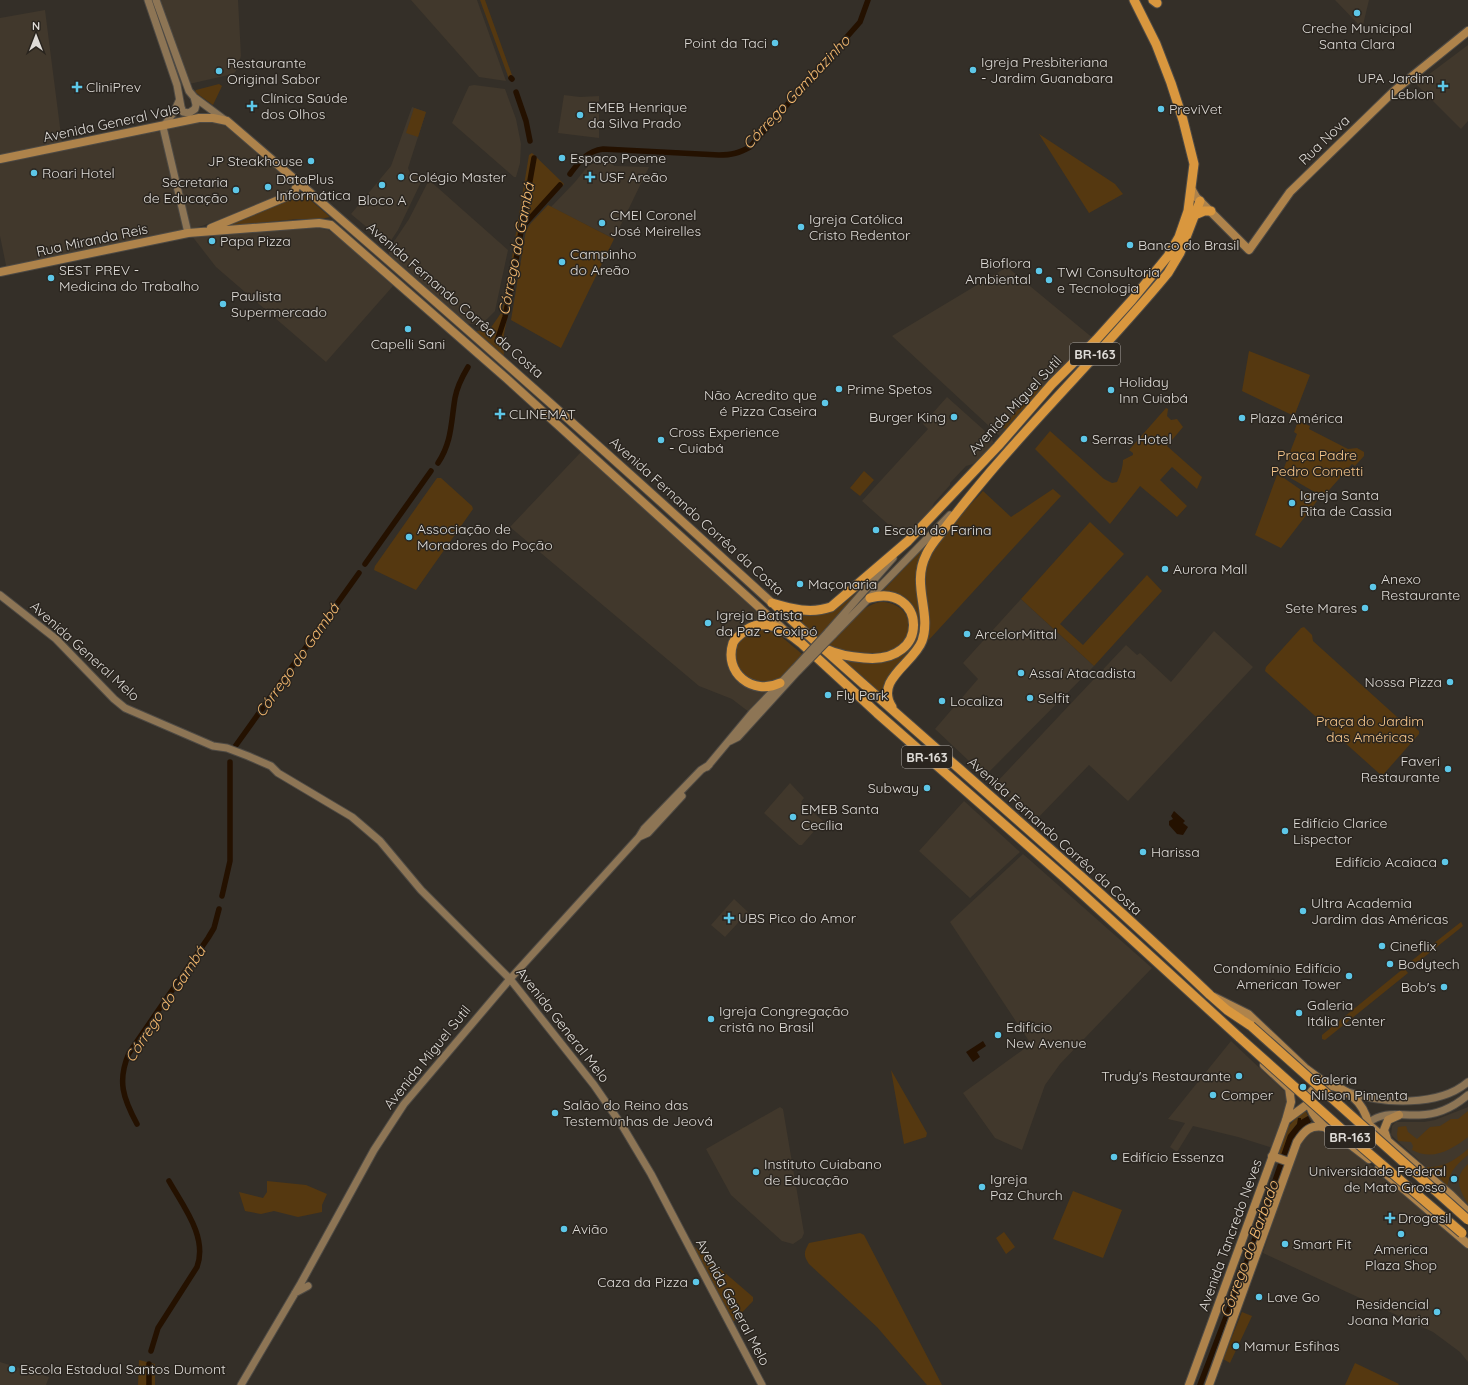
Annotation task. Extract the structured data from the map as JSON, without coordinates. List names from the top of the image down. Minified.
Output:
{"streets":{"highway":["Avenida Fernando Corrêa da Costa","BR-163","Avenida Miguel Sutil"],"main road":["Avenida General Vale","Rua Nova","Rua Miranda Reis","Avenida General Melo","Avenida Tancredo Neves"]},"crossings":[["Avenida General Vale","Avenida Fernando Corrêa da Costa"],["Rua Miranda Reis","Avenida Fernando Corrêa da Costa"],["Avenida Fernando Corrêa da Costa","BR-163"],["Avenida Fernando Corrêa da Costa","Avenida Tancredo Neves"],["BR-163","Avenida Miguel Sutil"],["Avenida Miguel Sutil","Avenida General Melo"]],"water":["Córrego Gambazinho","Córrego do Gambá","Córrego do Barbado"],"parks":["Praça Padre Pedro Cometti","Praça do Jardim das Américas"],"places":{"other":["Creche Municipal Santa Clara","Point da Taci","Igreja Presbiteriana - Jardim Guanabara","Restaurante Original Sabor","PreviVet","EMEB Henrique da Silva Prado","Espaço Poeme","JP Steakhouse","Roari Hotel","Colégio Master","Bloco A","DataPlus Informática","Secretaria de Educação","CMEI Coronel José Meirelles","Igreja Católica Cristo Redentor","Papa Pizza","Banco do Brasil","Campinho do Areão","Bioflora Ambiental","SEST PREV - Medicina do Trabalho","TWI Consultoria e Tecnologia","Paulista Supermercado","Capelli Sani","Prime Spetos","Holiday Inn Cuiabá","Não Acredito que é Pizza Caseira","Burger King","Plaza América","Serras Hotel","Cross Experience - Cuiabá","Igreja Santa Rita de Cassia","Escola do Farina","Associação de Moradores do Poção","Aurora Mall","Maçonaria","Anexo Restaurante","Sete Mares","Igreja Batista da Paz - Coxipó","ArcelorMittal","Assaí Atacadista","Nossa Pizza","Fly Park","Selfit","Localiza","Faveri Restaurante","Subway","EMEB Santa Cecília","Edifício Clarice Lispector","Harissa","Edifício Acaiaca","Ultra Academia Jardim das Américas","Cineflix","Bodytech","Condomínio Edifício American Tower","Bob's","Galeria Itália Center","Igreja Congregação cristã no Brasil","Edifício New Avenue","Trudy's Restaurante","Galeria Nilson Pimenta","Comper","Salão do Reino das Testemunhas de Jeová","Edifício Essenza","Instituto Cuiabano de Educação","Universidade Federal de Mato Grosso","Igreja Paz Church","Avião","America Plaza Shop","Smart Fit","Caza da Pizza","Lave Go","Residencial Joana Maria","Mamur Esfihas","Escola Estadual Santos Dumont"],"health":["UPA Jardim Leblon","CliniPrev","Clínica Saúde dos Olhos","USF Areão","CLINEMAT","UBS Pico do Amor","Drogasil"]},"north":"top"}
